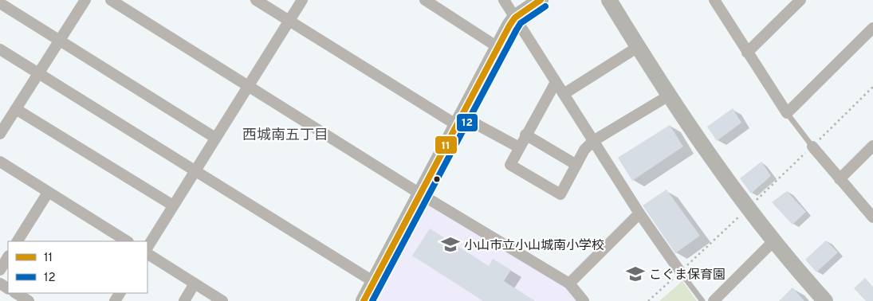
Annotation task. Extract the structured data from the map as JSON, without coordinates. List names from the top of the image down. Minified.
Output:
{"districts":["西城南五丁目"],"places":{"school or university":["小山市立小山城南小学校","こぐま保育園"]},"lines":["transit line 11","transit line 12"],"legend":["11","12"]}
